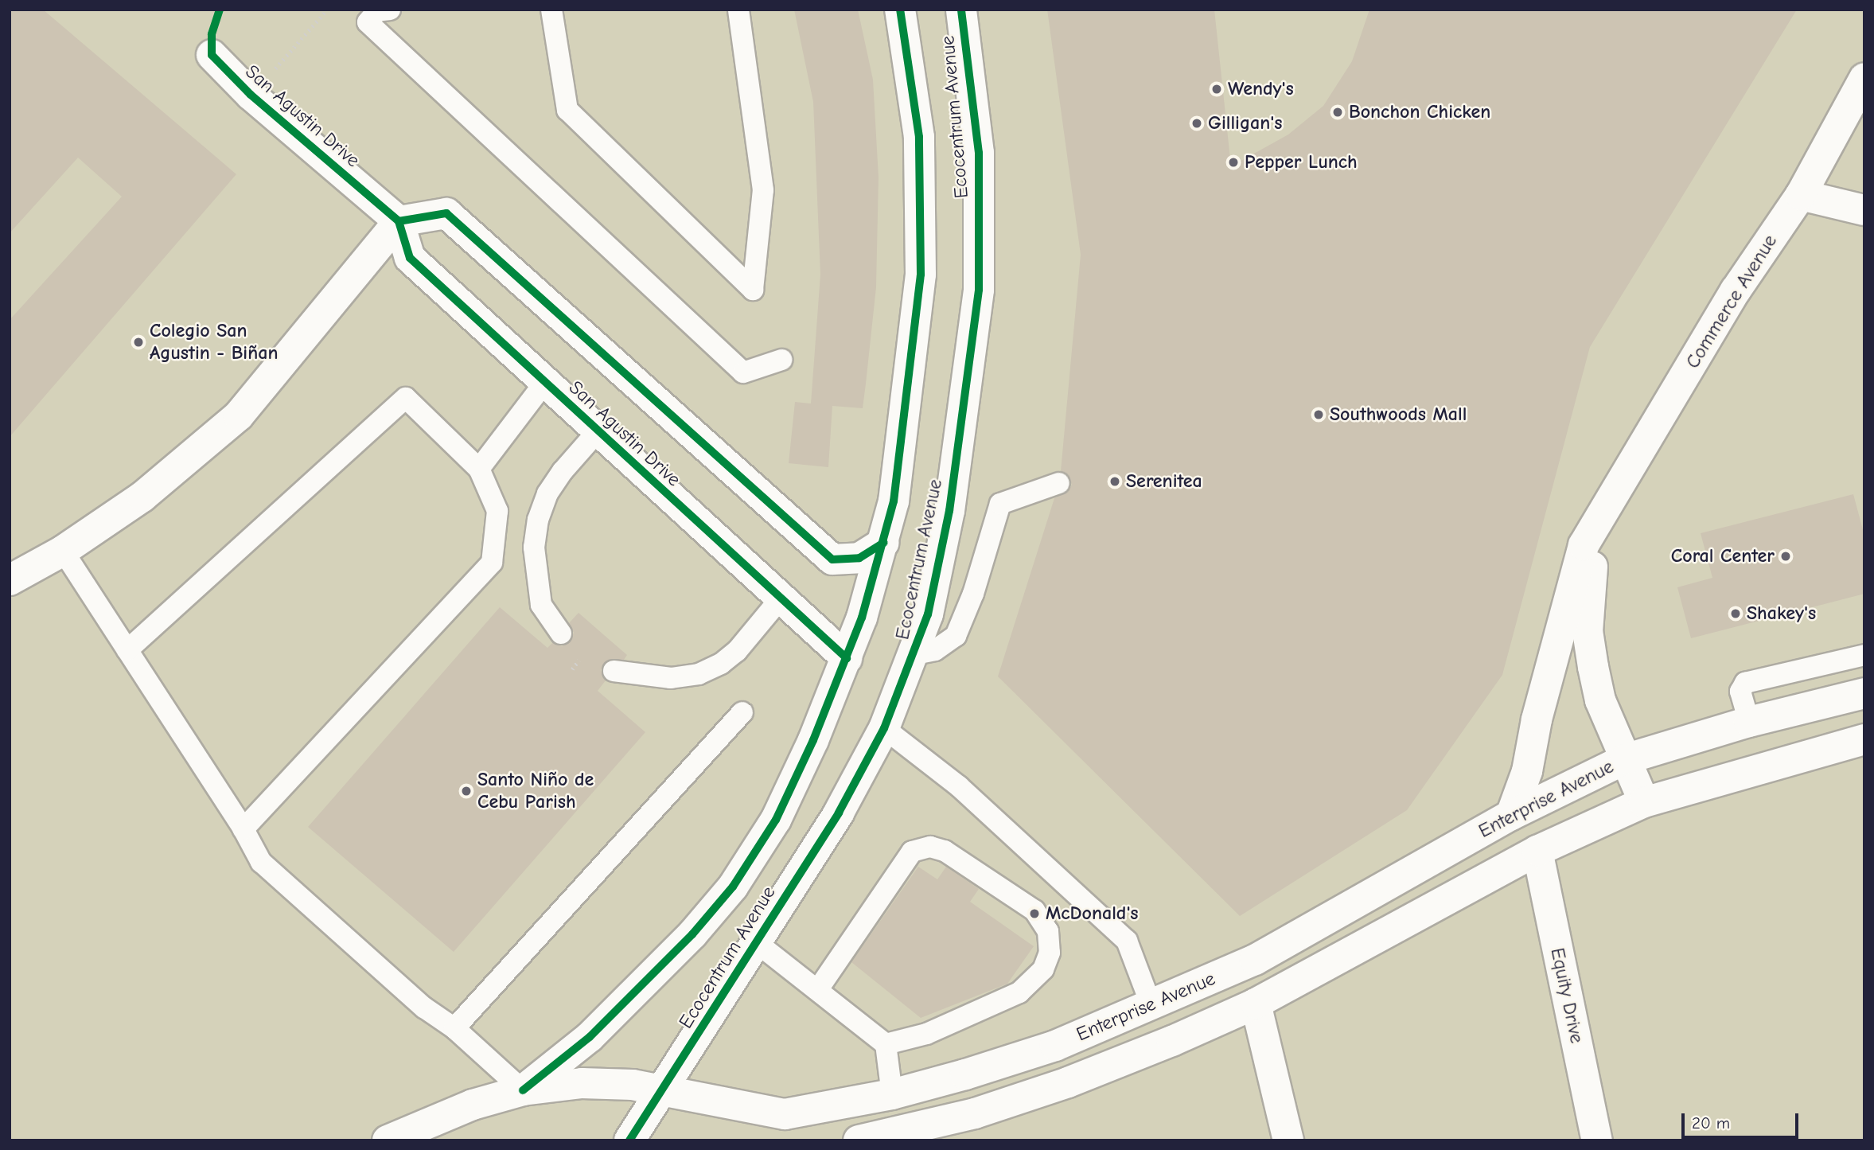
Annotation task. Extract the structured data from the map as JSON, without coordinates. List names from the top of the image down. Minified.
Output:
{"streets":{"street":["San Agustin Drive","Ecocentrum Avenue","Commerce Avenue","Enterprise Avenue","Equity Drive"]},"crossings":[["San Agustin Drive","Ecocentrum Avenue"],["Ecocentrum Avenue","Enterprise Avenue"],["Commerce Avenue","Enterprise Avenue"],["Enterprise Avenue","Equity Drive"]],"places":["Wendy's","Bonchon Chicken","Gilligan's","Pepper Lunch","Colegio San Agustin - Biñan","Southwoods Mall","Serenitea","Coral Center","Shakey's","Santo Niño de Cebu Parish","McDonald's"],"scale_bar":"20 m"}
